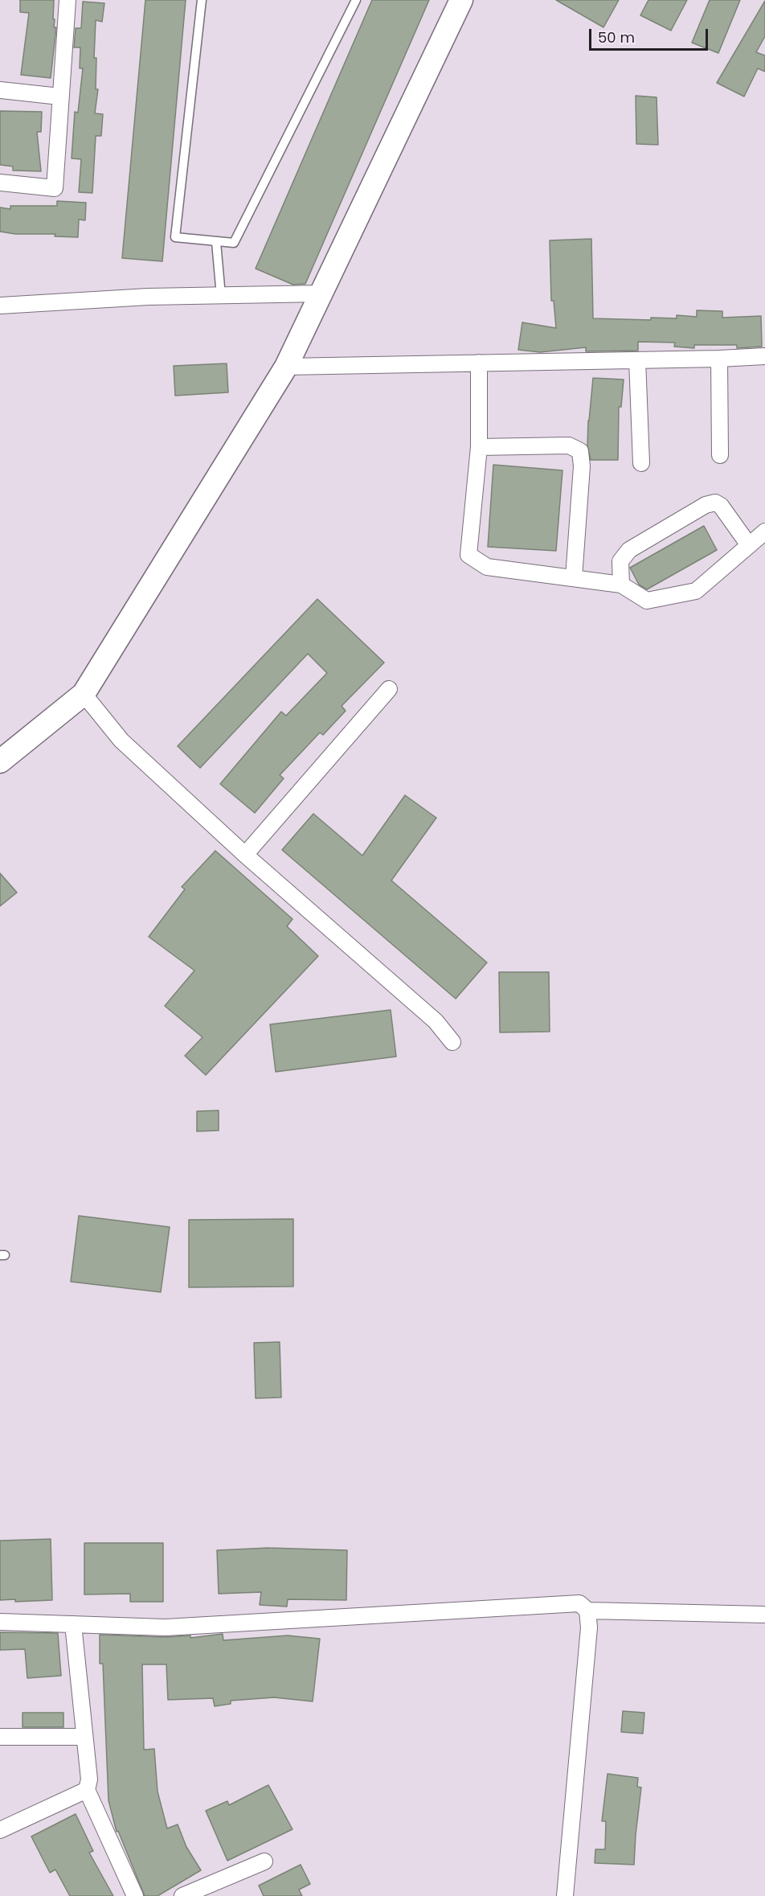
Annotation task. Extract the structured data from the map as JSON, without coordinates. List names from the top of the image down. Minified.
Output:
{"scale_bar":"50 m"}
